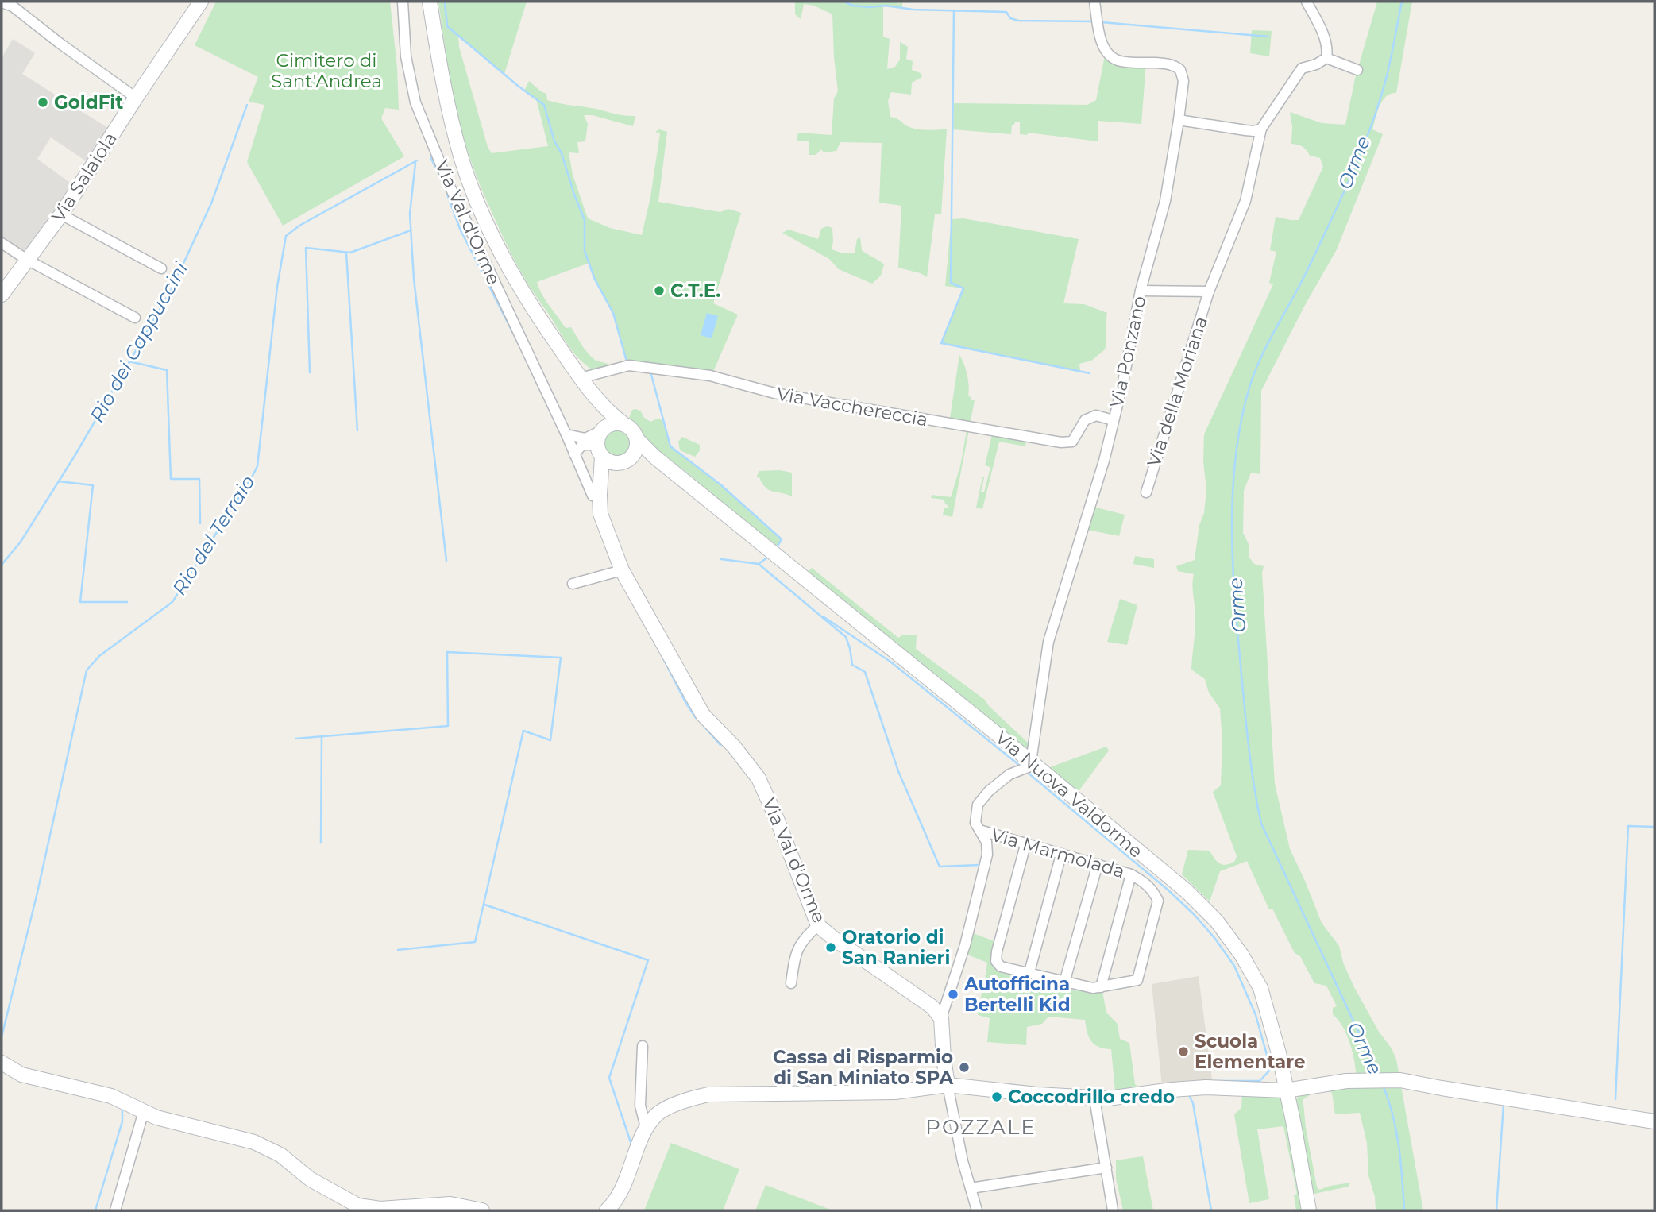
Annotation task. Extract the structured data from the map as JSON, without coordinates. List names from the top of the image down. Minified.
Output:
{"streets":{"street":["Via Salaiola","Via Val d'Orme","Via Ponzano","Via della Moriana","Via Vacchereccia","Via Nuova Valdorme","Via Marmolada"]},"crossings":[["Via Val d'Orme","Via Nuova Valdorme"],["Via Ponzano","Via della Moriana"],["Via Ponzano","Via Vacchereccia"],["Via Ponzano","Via Nuova Valdorme"],["Via Vacchereccia","Via Nuova Valdorme"]],"districts":["POZZALE"],"water":["Orme","Rio dei Cappuccini","Rio del Terraio"],"parks":["Cimitero di Sant'Andrea"],"places":["GoldFit","C.T.E.","Oratorio di San Ranieri","Autofficina Bertelli Kid","Scuola Elementare","Cassa di Risparmio di San Miniato SPA","Coccodrillo credo"]}
